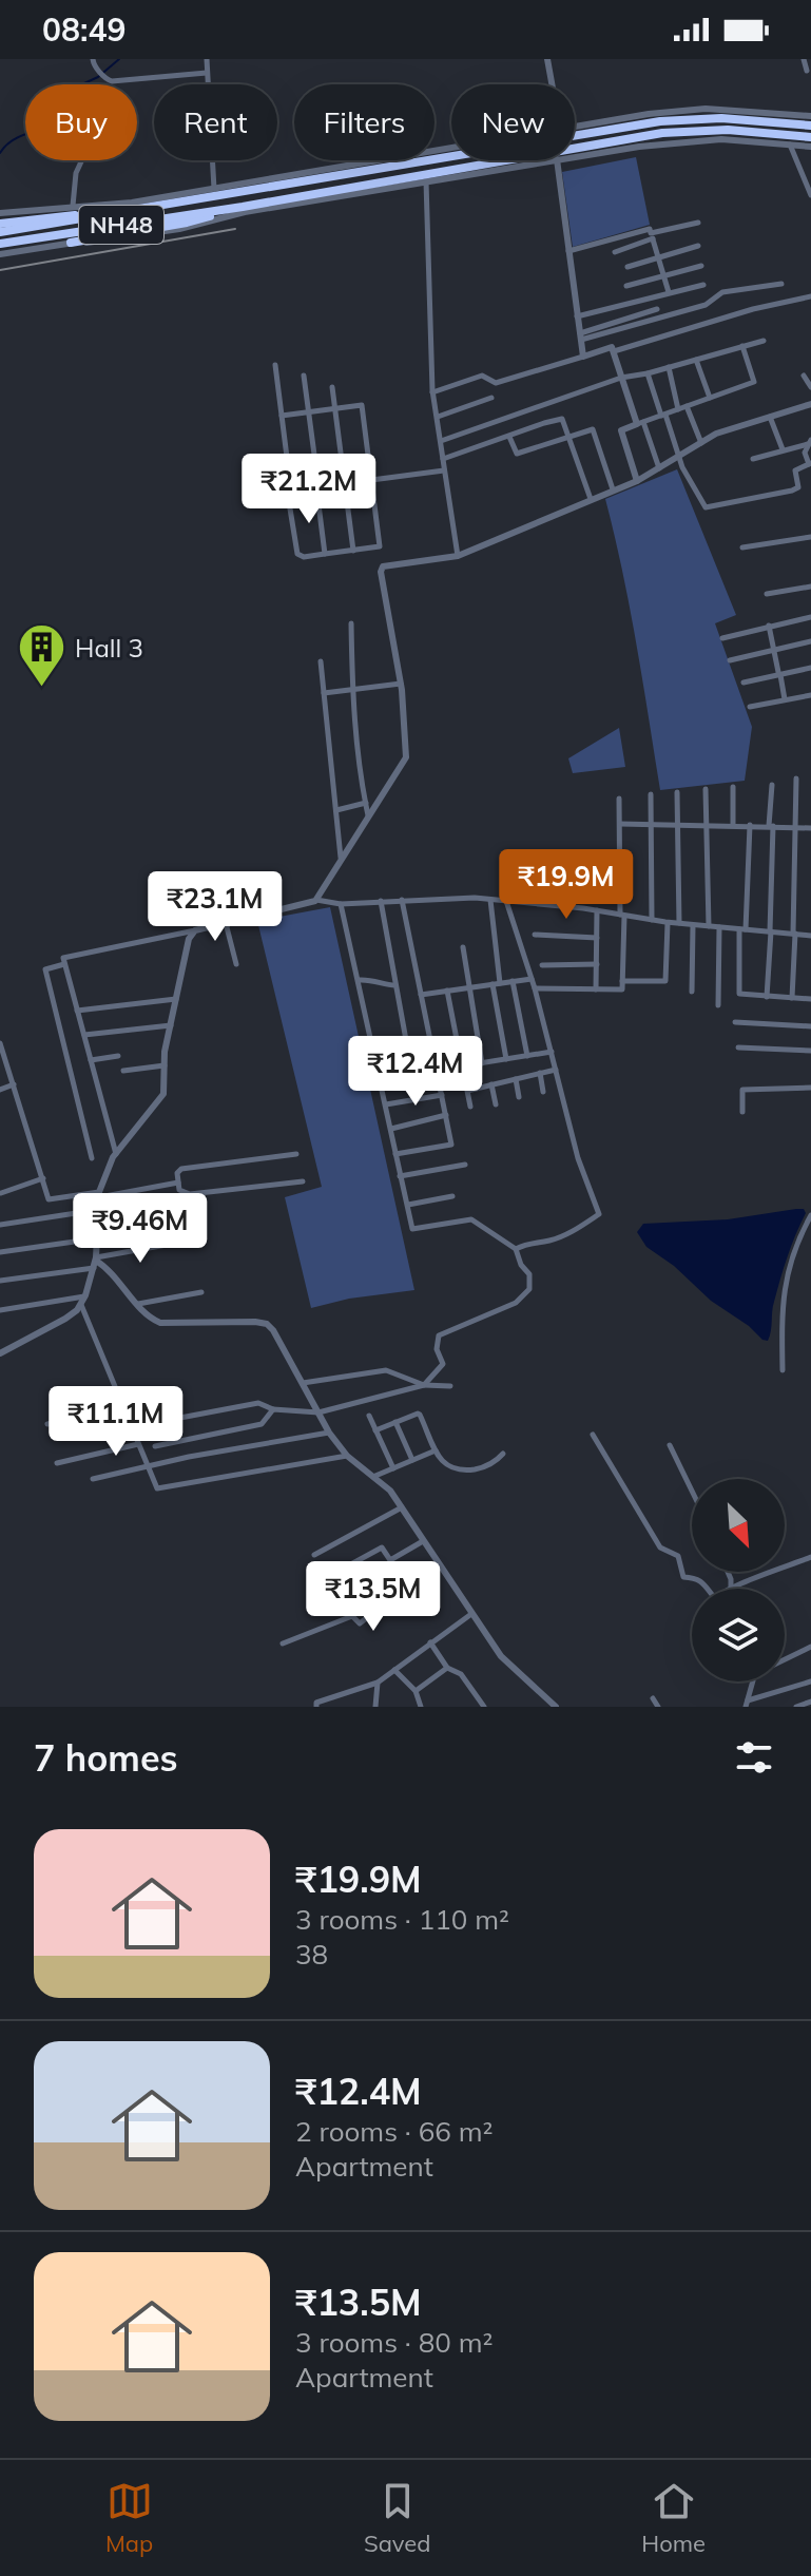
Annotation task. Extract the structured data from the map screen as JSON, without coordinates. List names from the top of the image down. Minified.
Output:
{"streets":{"highway":["NH48"]},"places":{"building":["Hall 3"]},"north":"bottom right","page":{"status":"08:49","chip":["Buy","Rent","Filters","New"],"price":["₹21.2M","₹19.9M","₹23.1M","₹12.4M","₹9.46M","₹11.1M","₹13.5M"],"heading":"7 homes","list":[{"name":"₹19.9M","note":"3 rooms · 110 m² · 38"},{"name":"₹12.4M","note":"2 rooms · 66 m² · Apartment"},{"name":"₹13.5M","note":"3 rooms · 80 m² · Apartment"}],"tabs":["Map","Saved","Home"]}}
